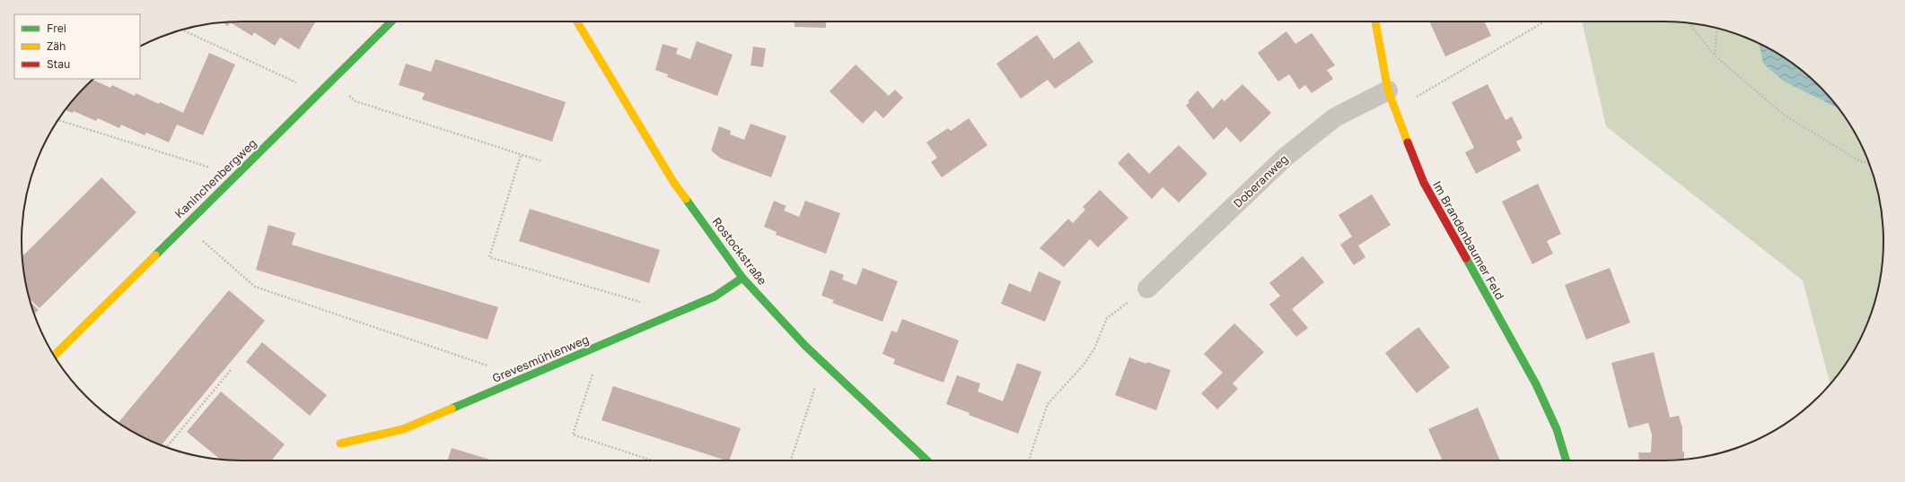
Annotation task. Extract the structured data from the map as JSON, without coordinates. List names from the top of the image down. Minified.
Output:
{"streets":{"street":["Kaninchenbergweg","Doberanweg","Im Brandenbaumer Feld","Rostockstraße","Grevesmühlenweg"]},"crossings":[["Doberanweg","Im Brandenbaumer Feld"],["Rostockstraße","Grevesmühlenweg"]],"legend":["Frei","Zäh","Stau"]}
